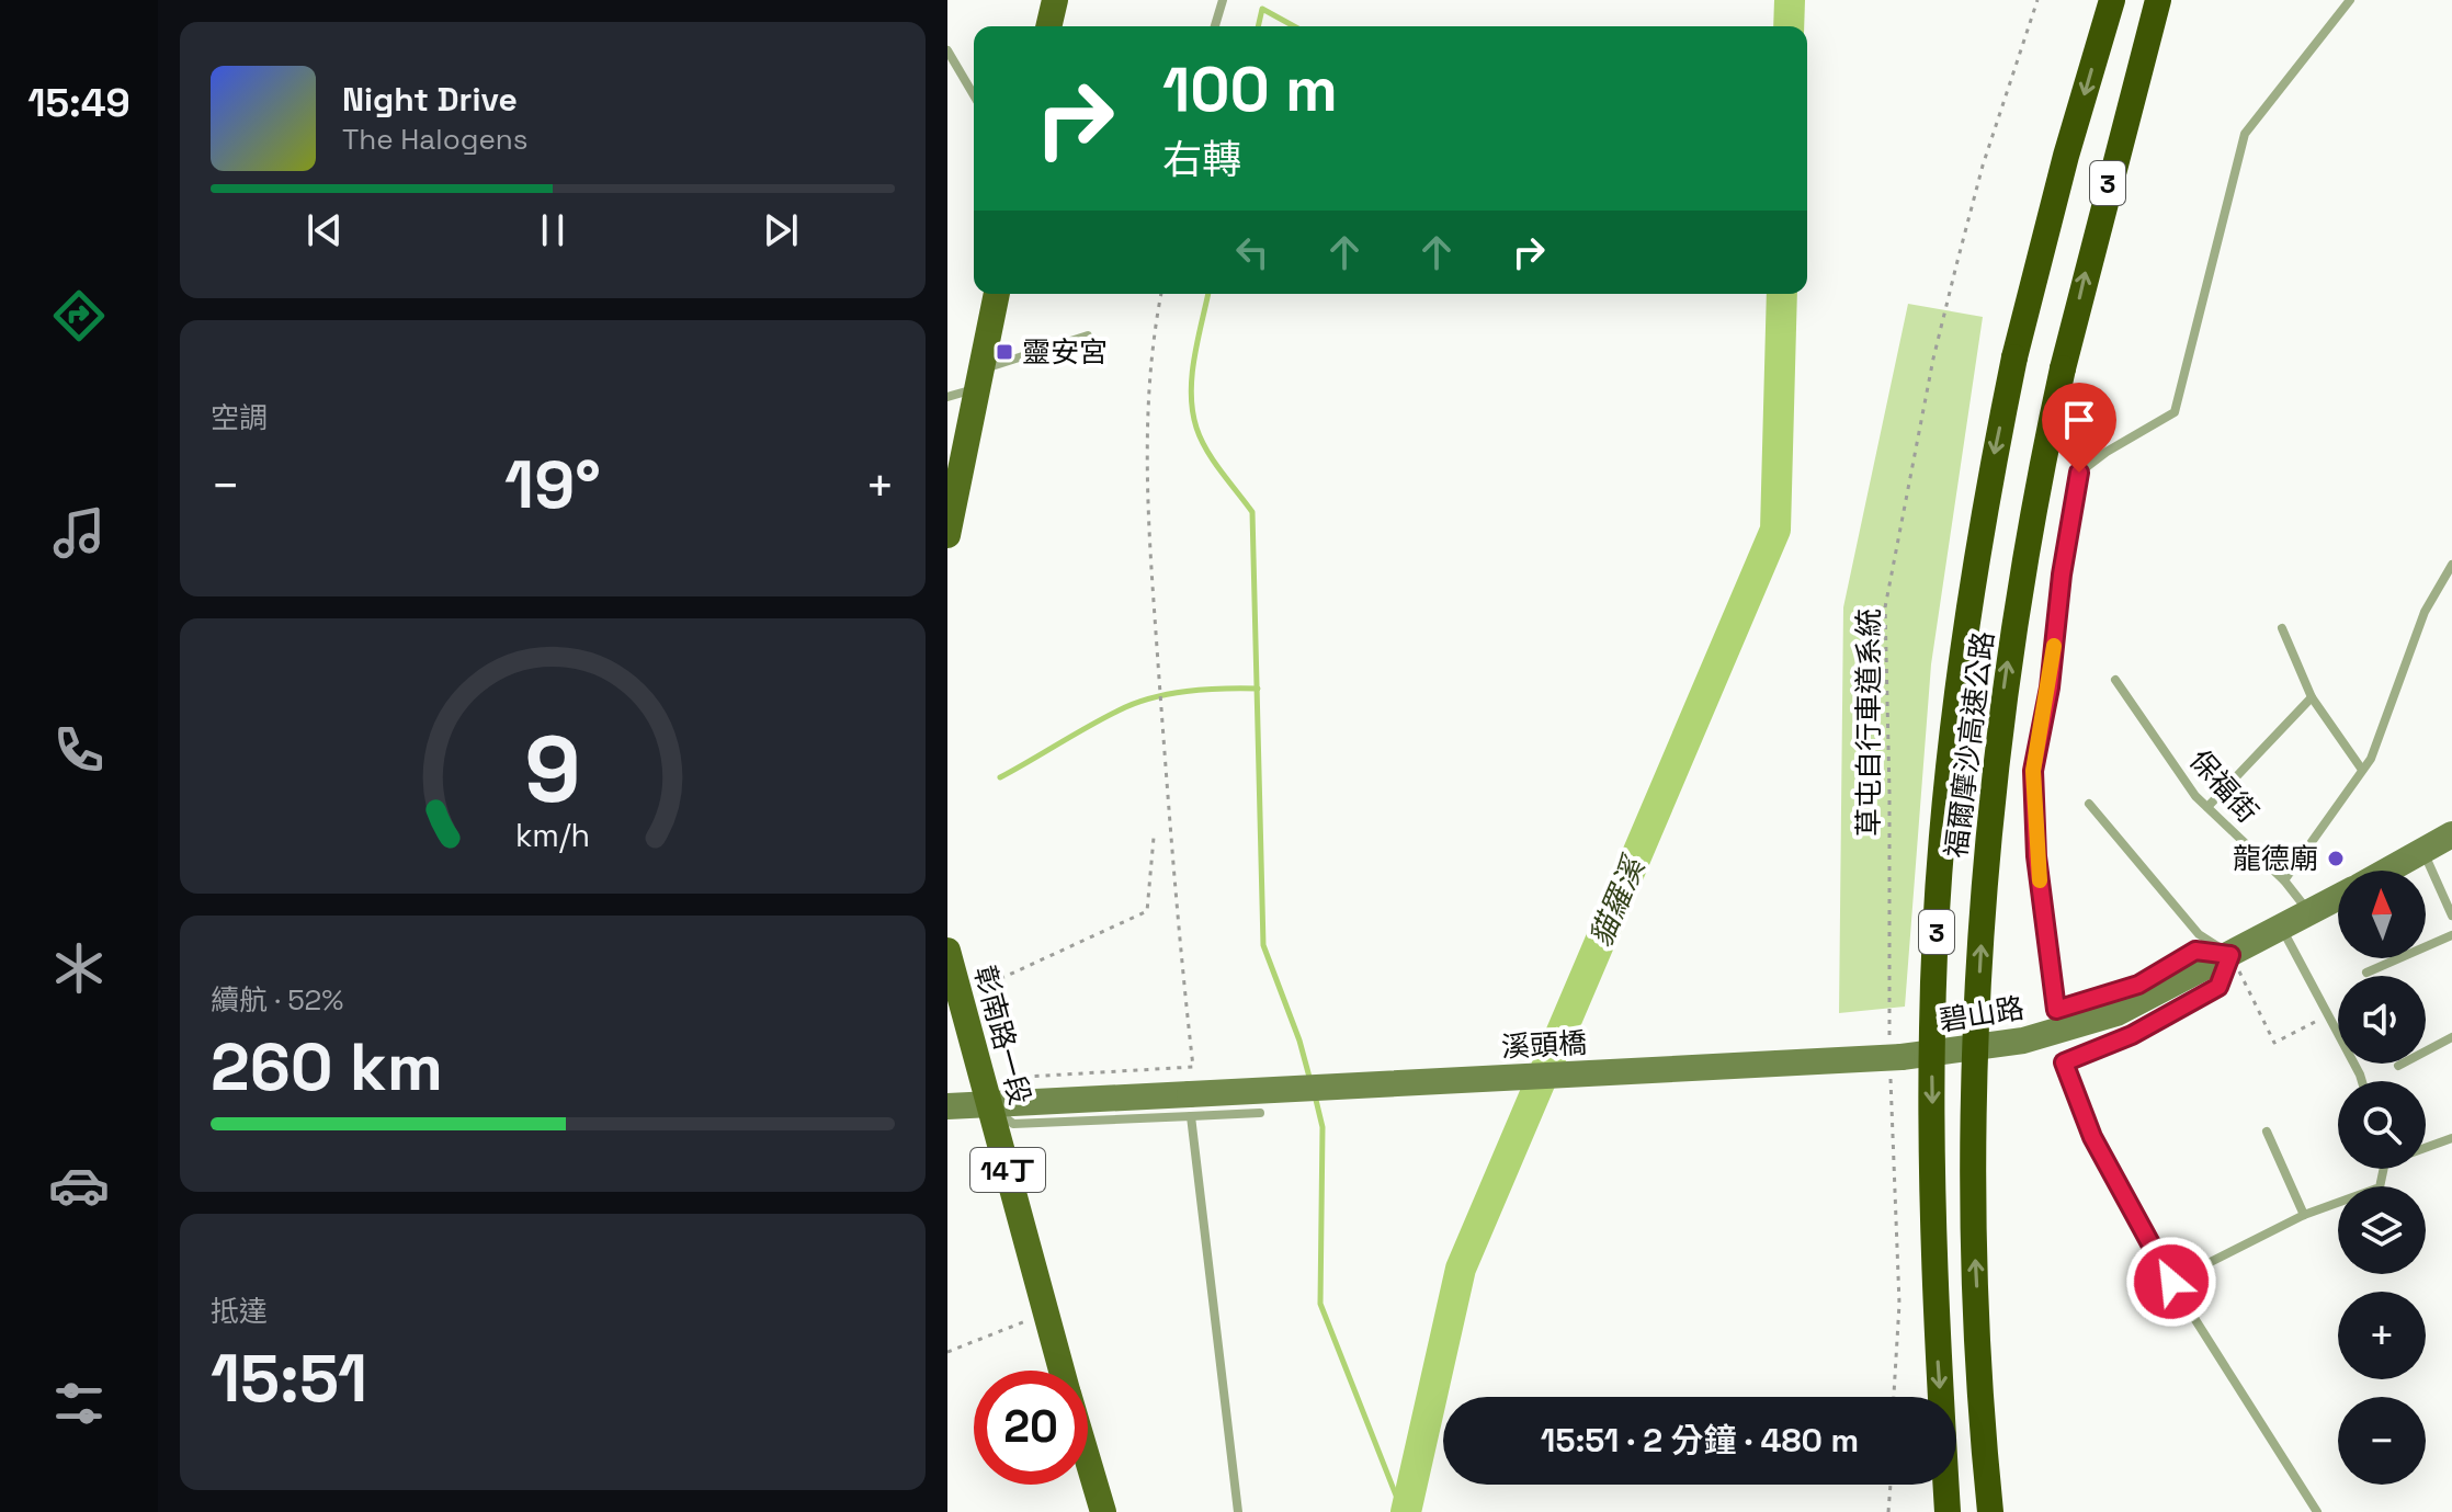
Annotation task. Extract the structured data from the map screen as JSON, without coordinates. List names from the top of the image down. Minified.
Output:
{"streets":{"highway":["3","福爾摩沙高速公路"],"main road":["碧山路","彰南路一段","溪頭橋","14丁"],"lane":["保福街"],"path":["草屯自行車道系統"]},"crossings":[["草屯自行車道系統","碧山路"],["草屯自行車道系統","溪頭橋"],["保福街","碧山路"],["碧山路","溪頭橋"],["彰南路一段","溪頭橋"]],"water":["貓羅溪"],"places":{"transit":["靈安宮"],"other":["龍德廟"]},"north":"top","page":{"tabs":"15:49","turn":["100 m","右轉"],"song":["Night Drive","The Halogens"],"tile":["空調",["續航 · 52%","260 km"],["抵達","15:51"]],"heat":["−","19°","+"],"map_buttons":["+","−"],"limit":"20","trip":"15:51 · 2 分鐘 · 480 m","gauge":["9","km/h"]}}
